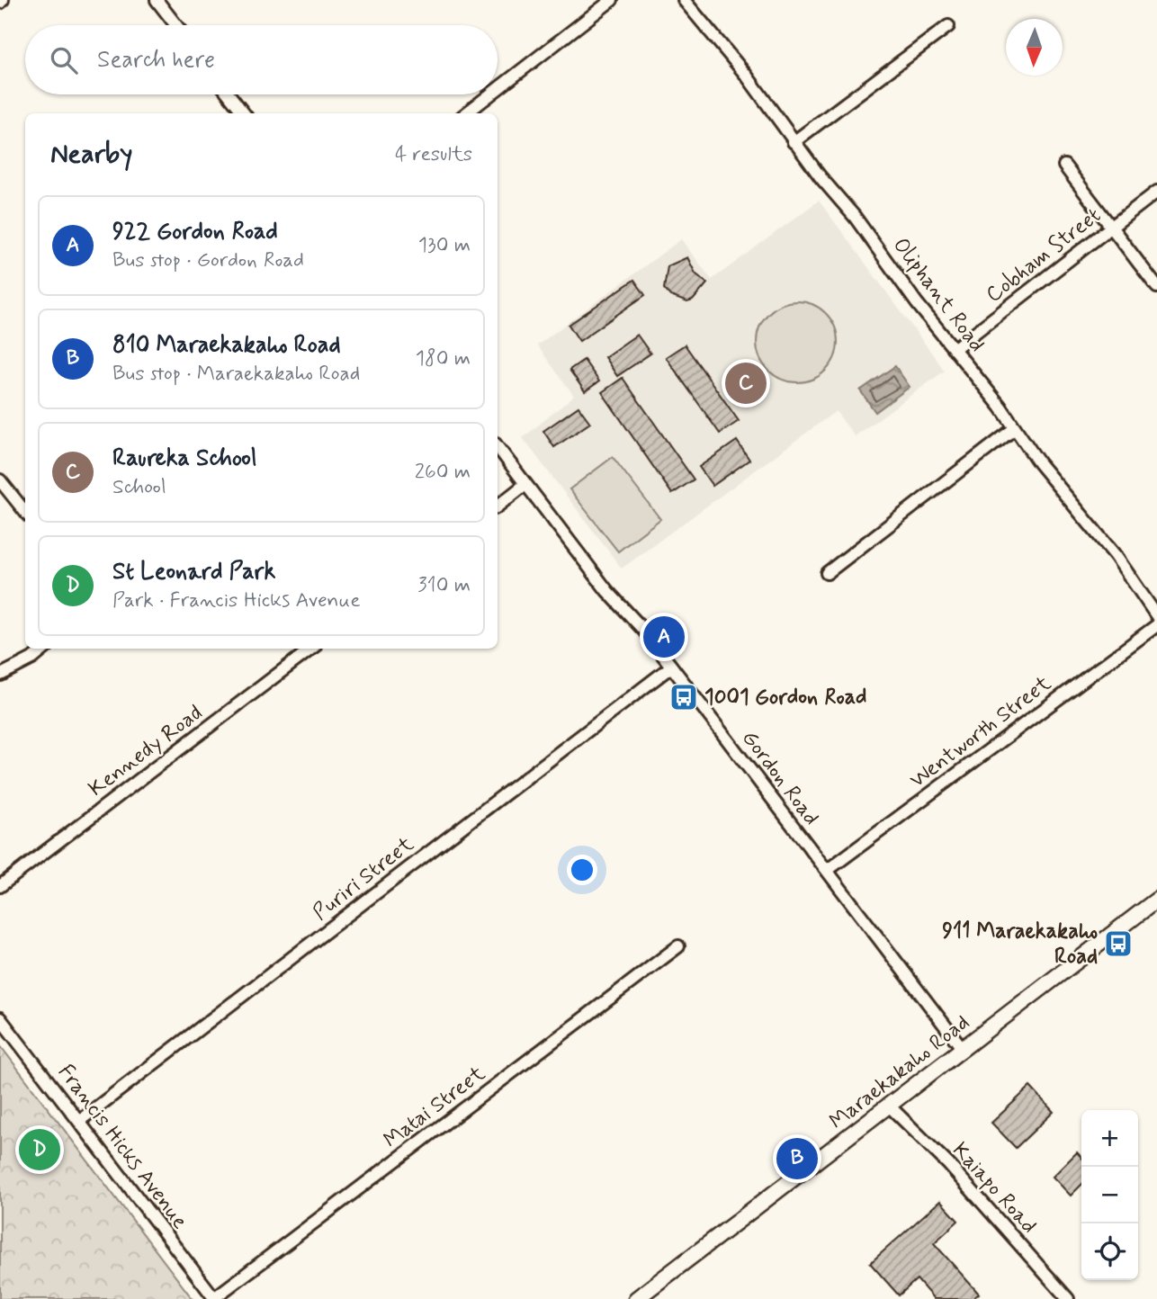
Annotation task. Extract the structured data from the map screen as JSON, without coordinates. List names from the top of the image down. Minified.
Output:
{"streets":{"main road":["Maraekakaho Road"],"street":["Cobham Street","Oliphant Road","Wentworth Street","Kennedy Road","Gordon Road","Puriri Street","Matai Street","Francis Hicks Avenue","Kaiapo Road"]},"crossings":[["Cobham Street","Oliphant Road"],["Wentworth Street","Gordon Road"],["Gordon Road","Puriri Street"],["Gordon Road","Maraekakaho Road"],["Puriri Street","Francis Hicks Avenue"],["Maraekakaho Road","Kaiapo Road"],["Matai Street","Francis Hicks Avenue"]],"places":{"bus stop":["1001 Gordon Road","911 Maraekakaho Road"]},"north":"bottom","page":{"search":"Search here","heading":["Nearby","4 results"],"list":[{"mark":"A","name":"922 Gordon Road","note":"Bus stop · Gordon Road","value":"130 m"},{"mark":"B","name":"810 Maraekakaho Road","note":"Bus stop · Maraekakaho Road","value":"180 m"},{"mark":"C","name":"Raureka School","note":"School","value":"260 m"},{"mark":"D","name":"St Leonard Park","note":"Park · Francis Hicks Avenue","value":"310 m"}],"pins":["C","A","D","B"],"map_buttons":["+","−"]}}
